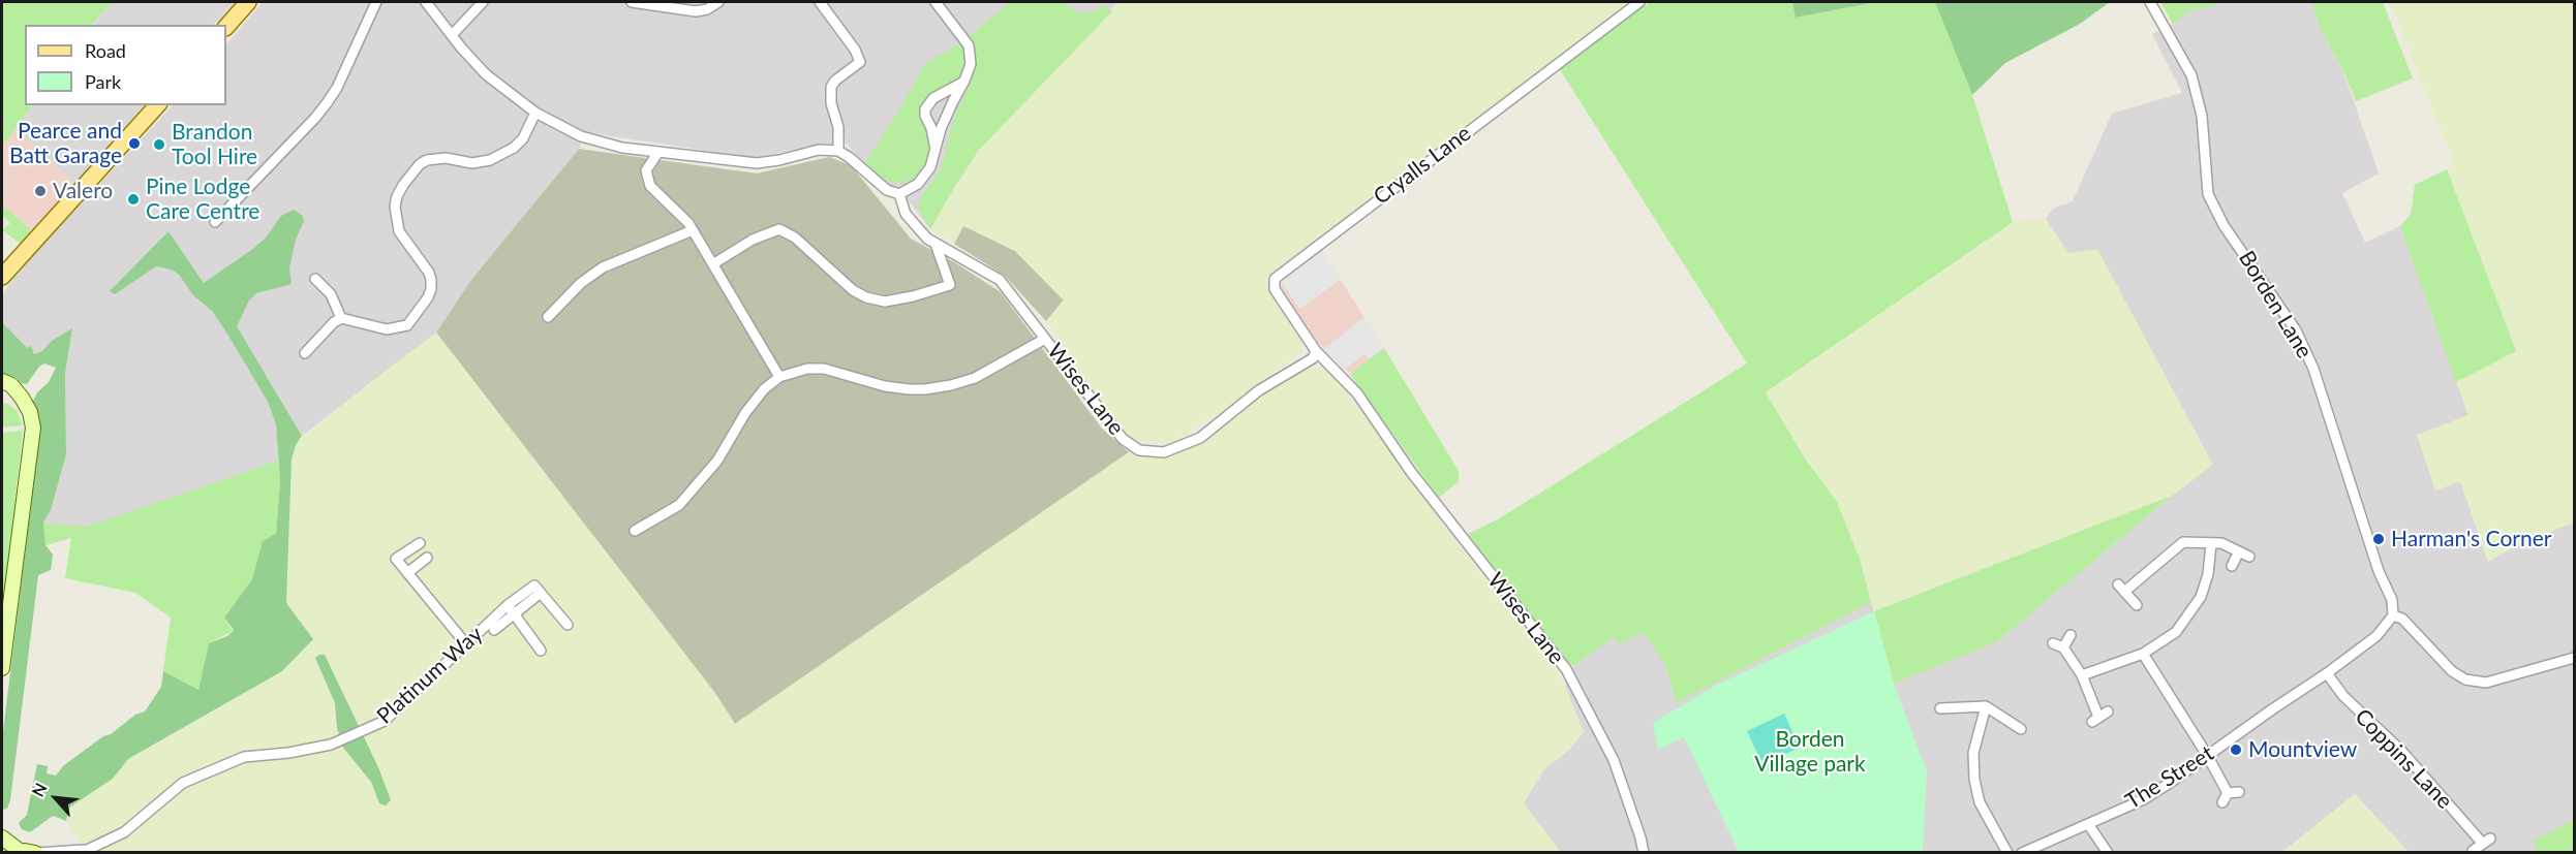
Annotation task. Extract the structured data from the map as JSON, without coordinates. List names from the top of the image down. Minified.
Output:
{"streets":{"street":["Cryalls Lane","Borden Lane","Wises Lane","Platinum Way","Coppins Lane","The Street"]},"crossings":[["Cryalls Lane","Wises Lane"],["Borden Lane","The Street"],["Coppins Lane","The Street"]],"parks":["Borden Village park"],"places":["Pearce and Batt Garage","Brandon Tool Hire","Valero","Pine Lodge Care Centre","Harman's Corner","Mountview"],"legend":["Road","Park"],"north":"top left"}
